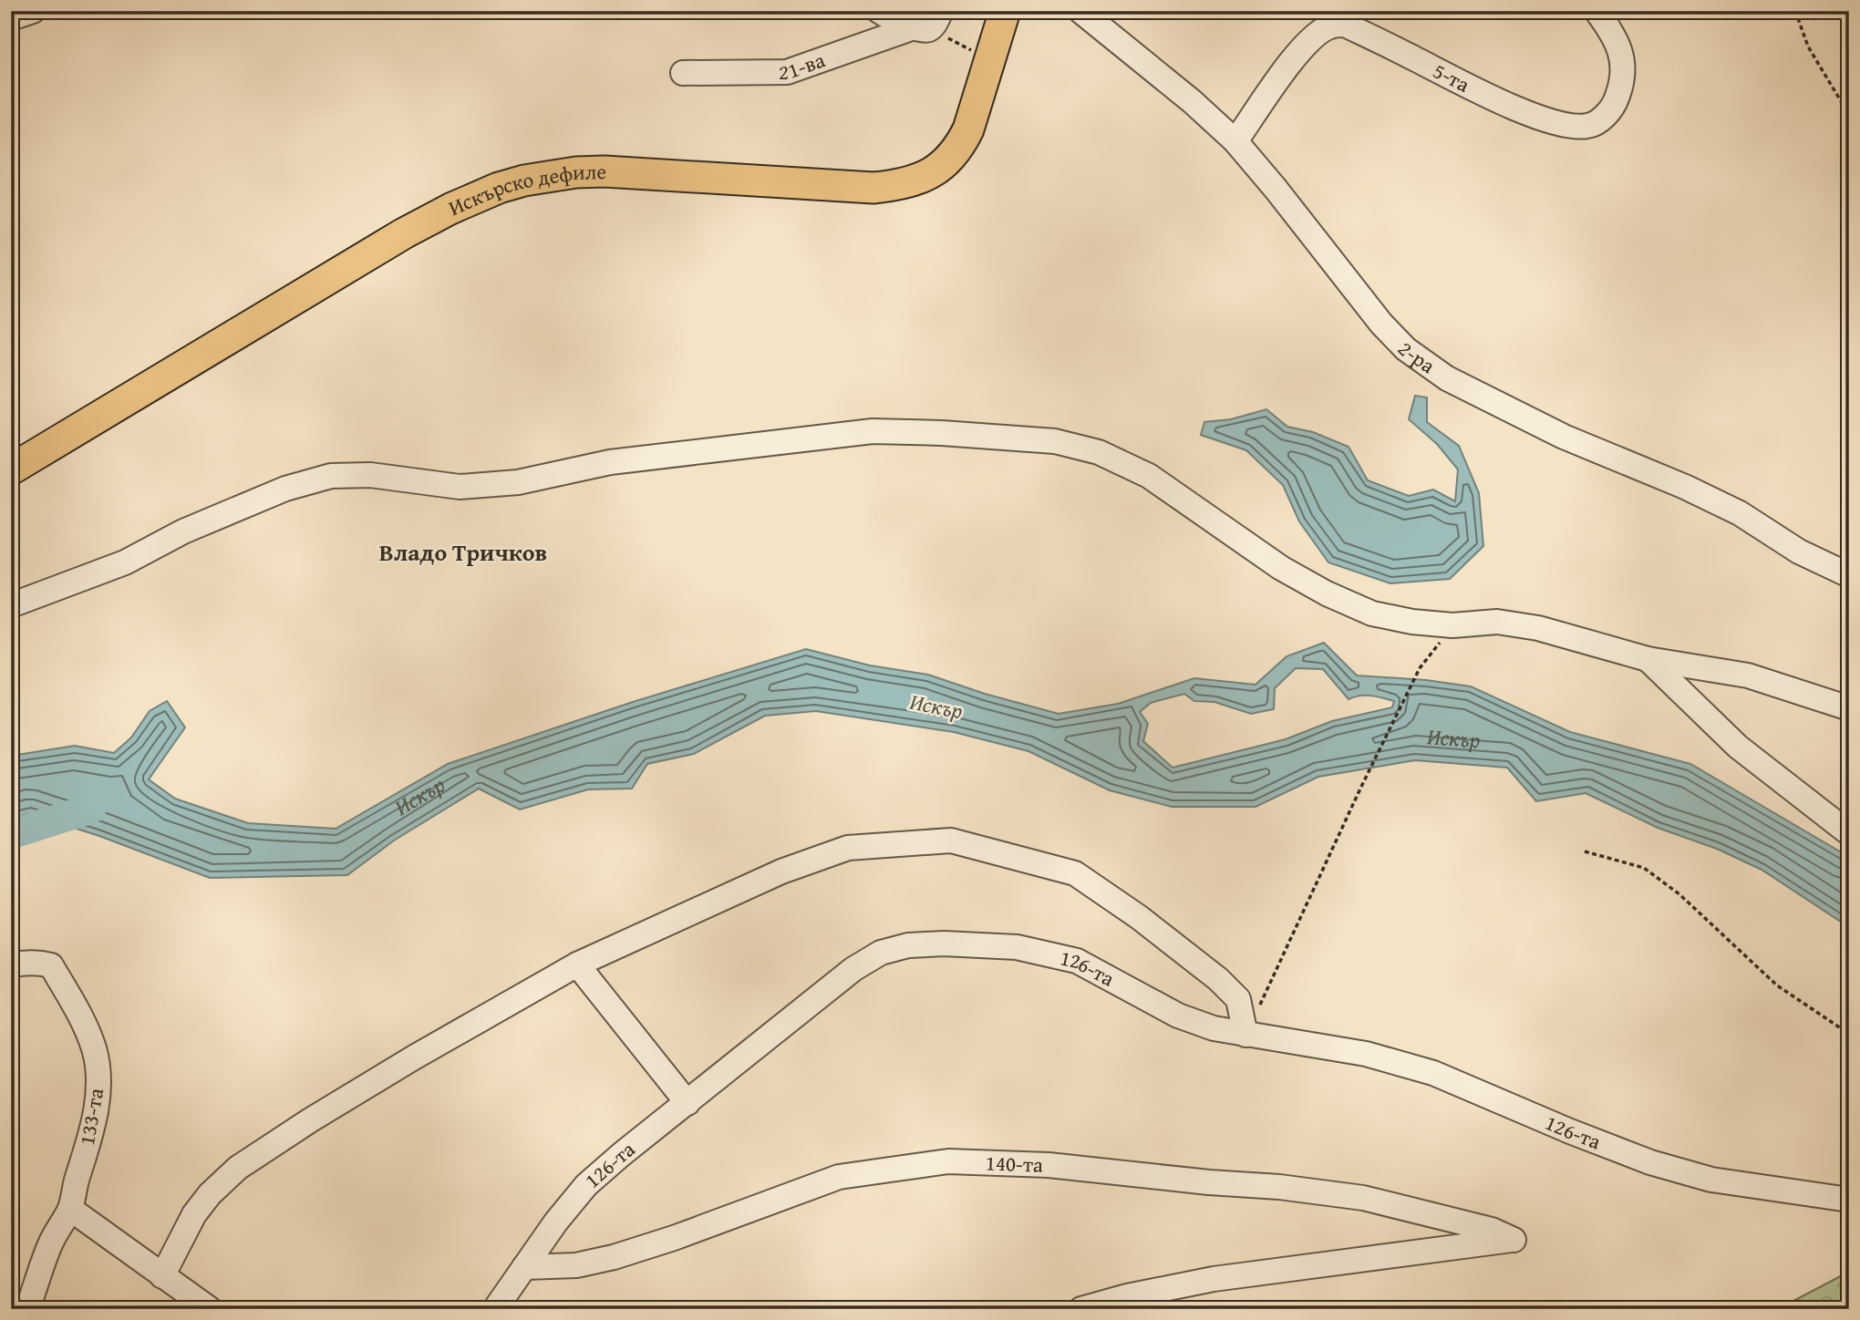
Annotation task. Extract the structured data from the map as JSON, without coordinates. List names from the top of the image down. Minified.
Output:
{"streets":{"main road":["Искърско дефиле"],"street":["21-ва","5-та","2-ра","126-та","133-та","140-та"]},"crossings":[["5-та","2-ра"],["126-та","140-та"]],"districts":["Владо Тричков"],"water":["Искър"]}
